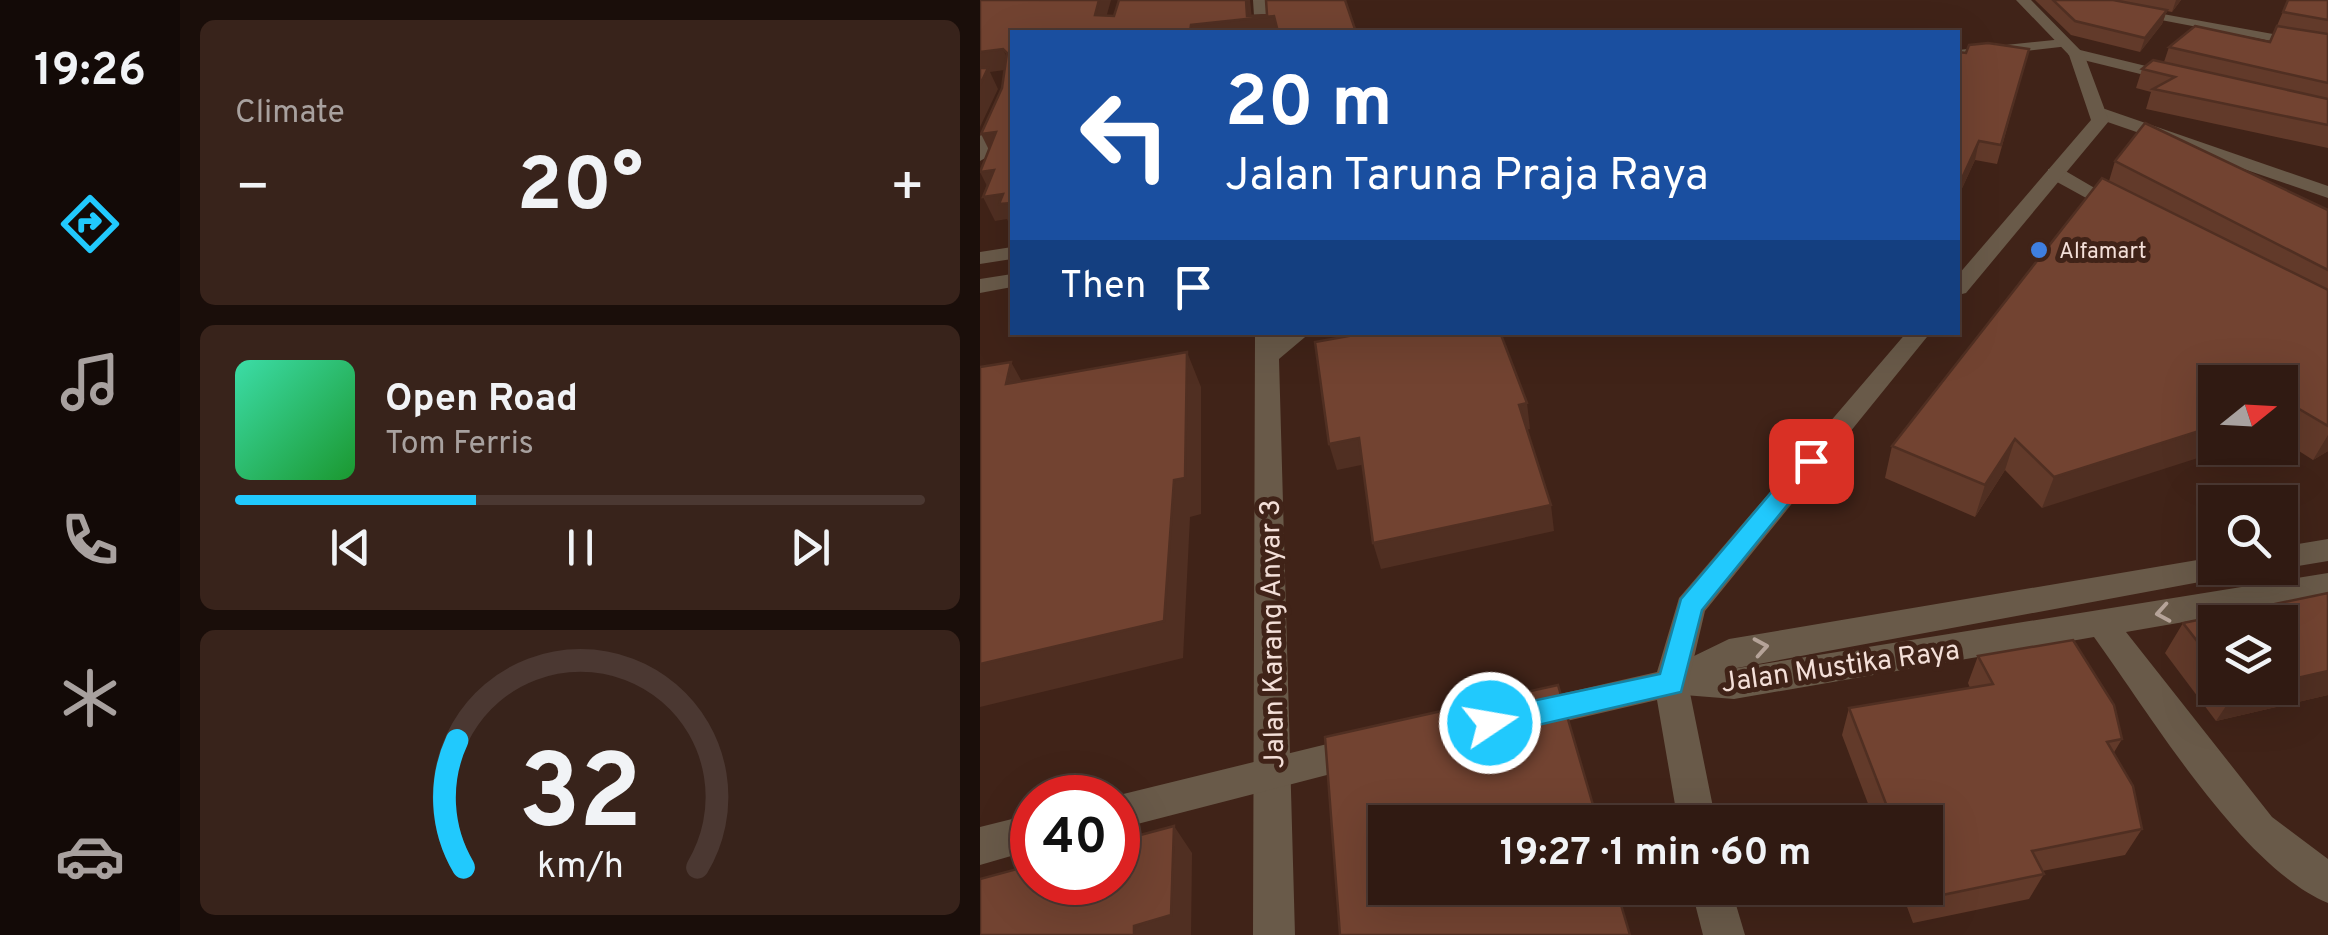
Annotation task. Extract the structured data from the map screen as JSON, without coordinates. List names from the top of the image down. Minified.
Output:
{"streets":{"street":["Jalan Karang Anyar 3","Jalan Mustika Raya"]},"places":["Alfamart"],"north":"right","page":{"tabs":"19:26","tile":"Climate","turn":["20 m","Jalan Taruna Praja Raya"],"heat":["−","20°","+"],"then":"Then","song":["Open Road","Tom Ferris"],"limit":"40","trip":"19:27 · 1 min · 60 m","gauge":["32","km/h"]}}
